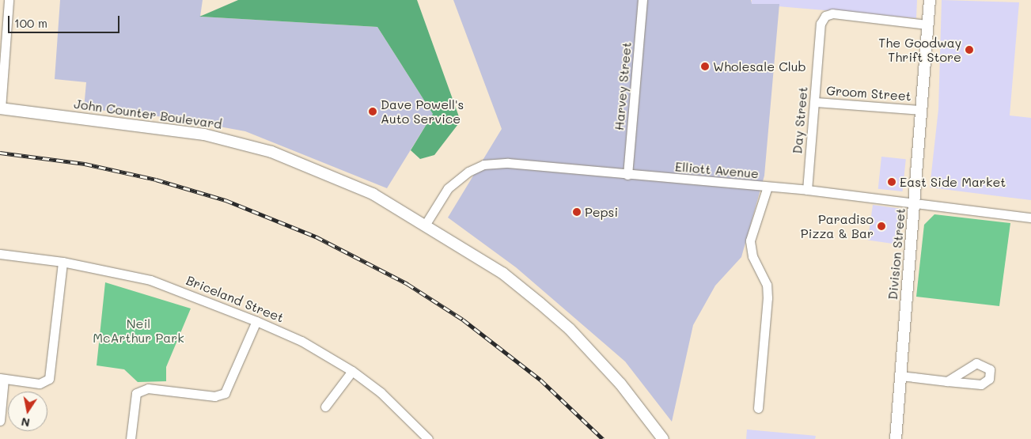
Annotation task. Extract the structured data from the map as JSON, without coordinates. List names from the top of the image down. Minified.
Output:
{"streets":{"main road":["John Counter Boulevard","Division Street"],"street":["Harvey Street","Groom Street","Day Street","Elliott Avenue","Briceland Street"]},"crossings":[["Harvey Street","Elliott Avenue"],["Groom Street","Day Street"],["Groom Street","Division Street"],["John Counter Boulevard","Elliott Avenue"],["Day Street","Elliott Avenue"],["Day Street","Division Street"],["Elliott Avenue","Division Street"]],"parks":["Neil McArthur Park"],"places":["The Goodway Thrift Store","Wholesale Club","Dave Powell's Auto Service","East Side Market","Pepsi","Paradiso Pizza & Bar"],"scale_bar":"100 m","north":"bottom"}
